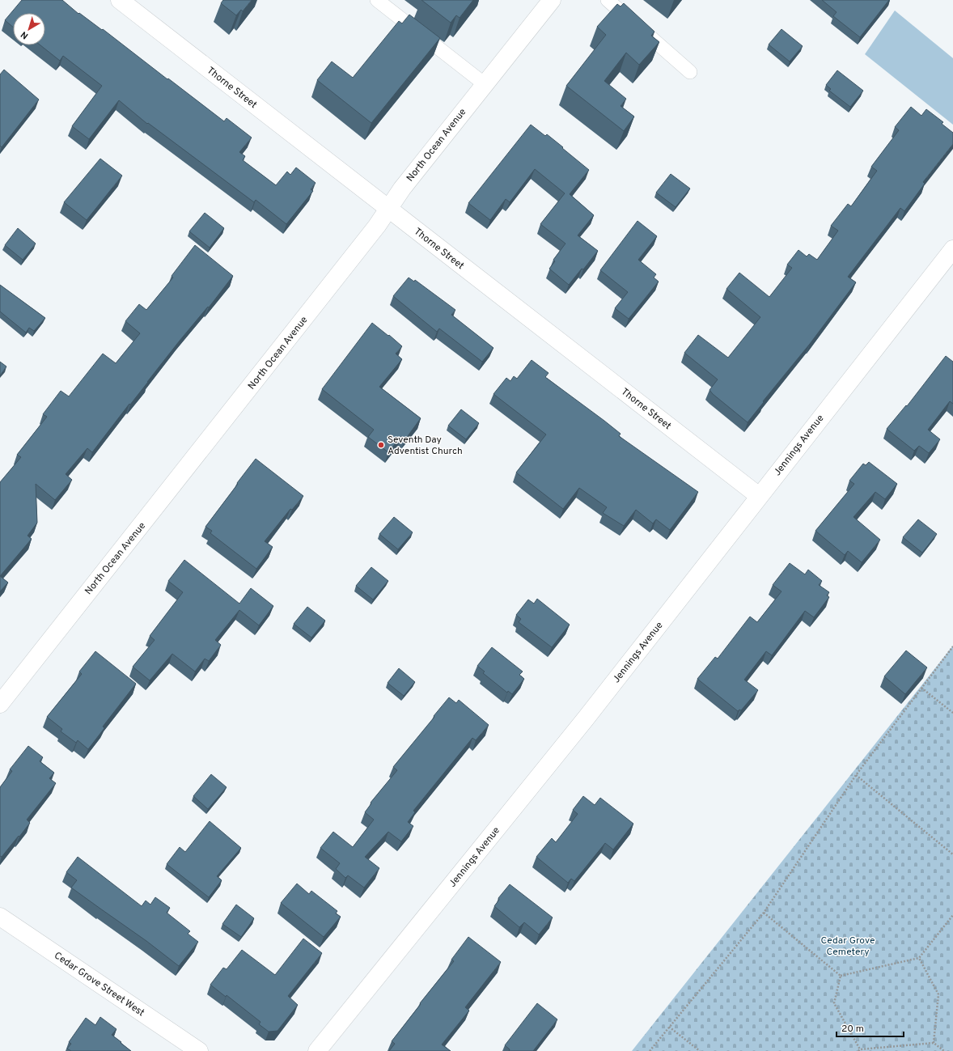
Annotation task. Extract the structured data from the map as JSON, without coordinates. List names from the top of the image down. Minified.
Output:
{"streets":{"street":["Thorne Street","North Ocean Avenue","Jennings Avenue","Cedar Grove Street West"]},"crossings":[["Thorne Street","North Ocean Avenue"],["Thorne Street","Jennings Avenue"]],"parks":["Cedar Grove Cemetery"],"places":["Seventh Day Adventist Church"],"scale_bar":"20 m","north":"bottom left"}
